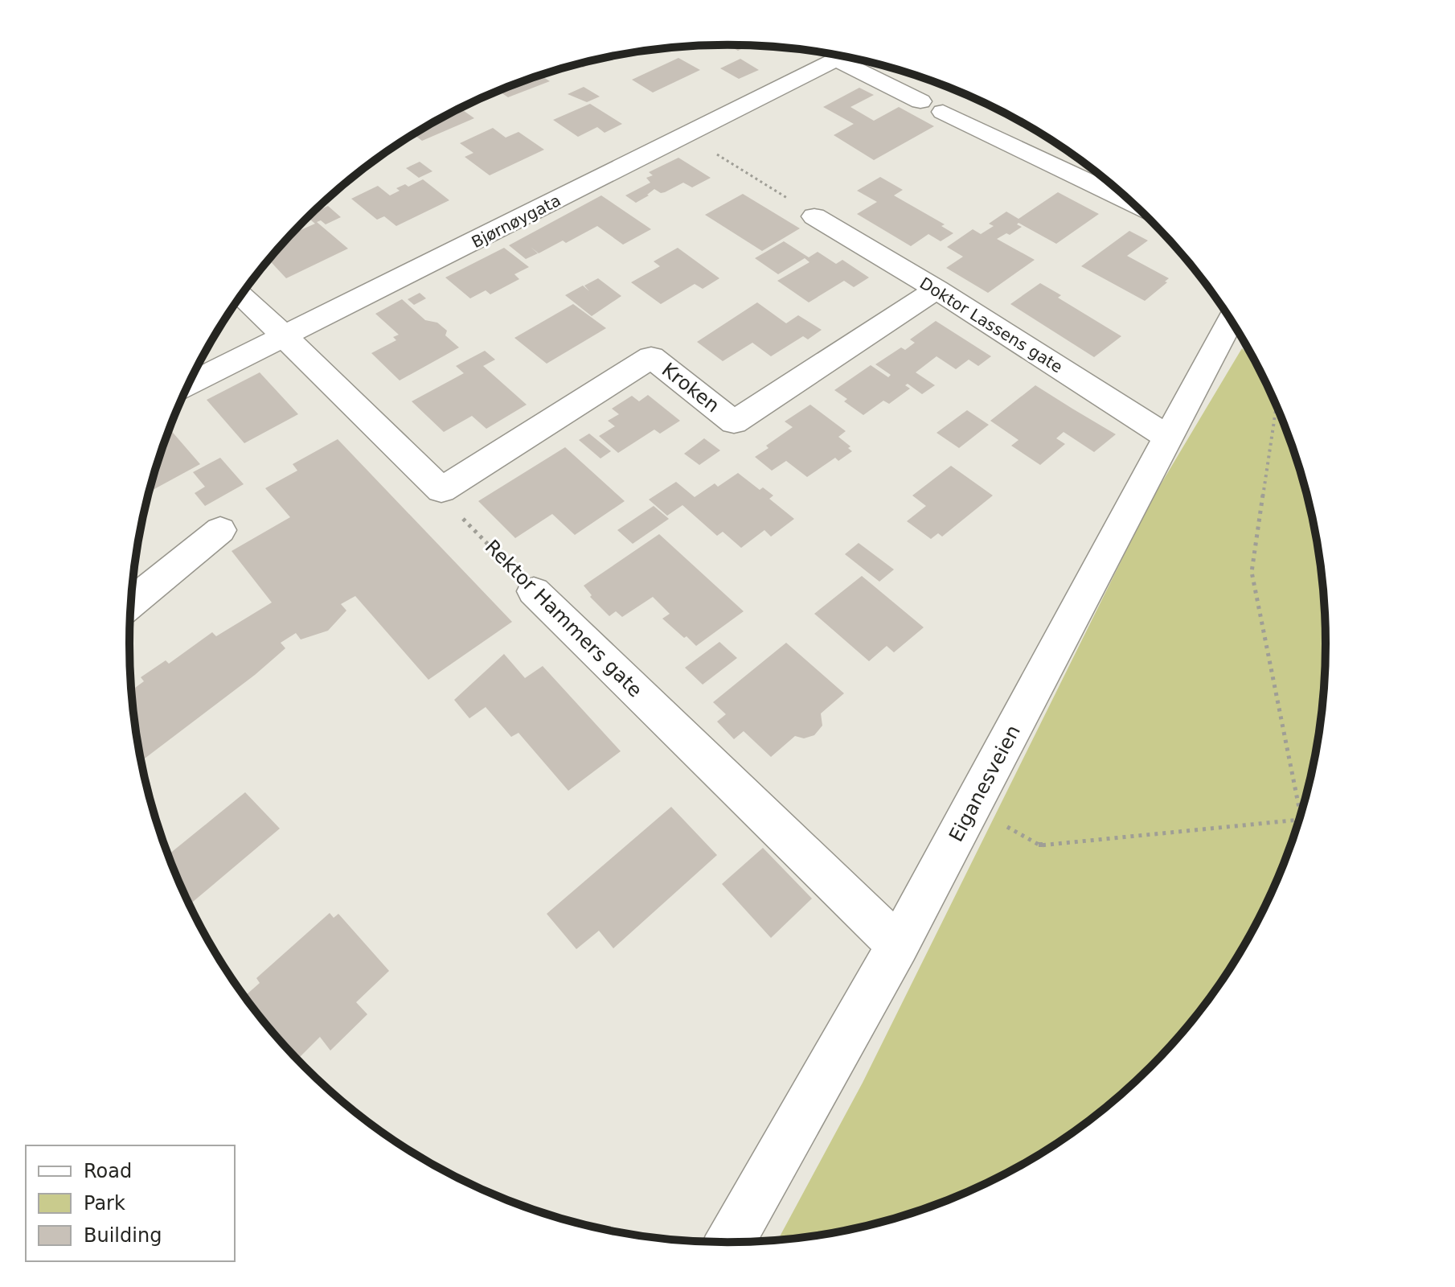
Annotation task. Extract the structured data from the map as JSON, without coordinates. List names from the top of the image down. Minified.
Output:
{"streets":{"street":["Bjørnøygata","Doktor Lassens gate","Kroken","Rektor Hammers gate","Eiganesveien"]},"crossings":[["Doktor Lassens gate","Kroken"],["Doktor Lassens gate","Eiganesveien"],["Kroken","Rektor Hammers gate"],["Rektor Hammers gate","Eiganesveien"]],"legend":["Road","Park","Building"]}
